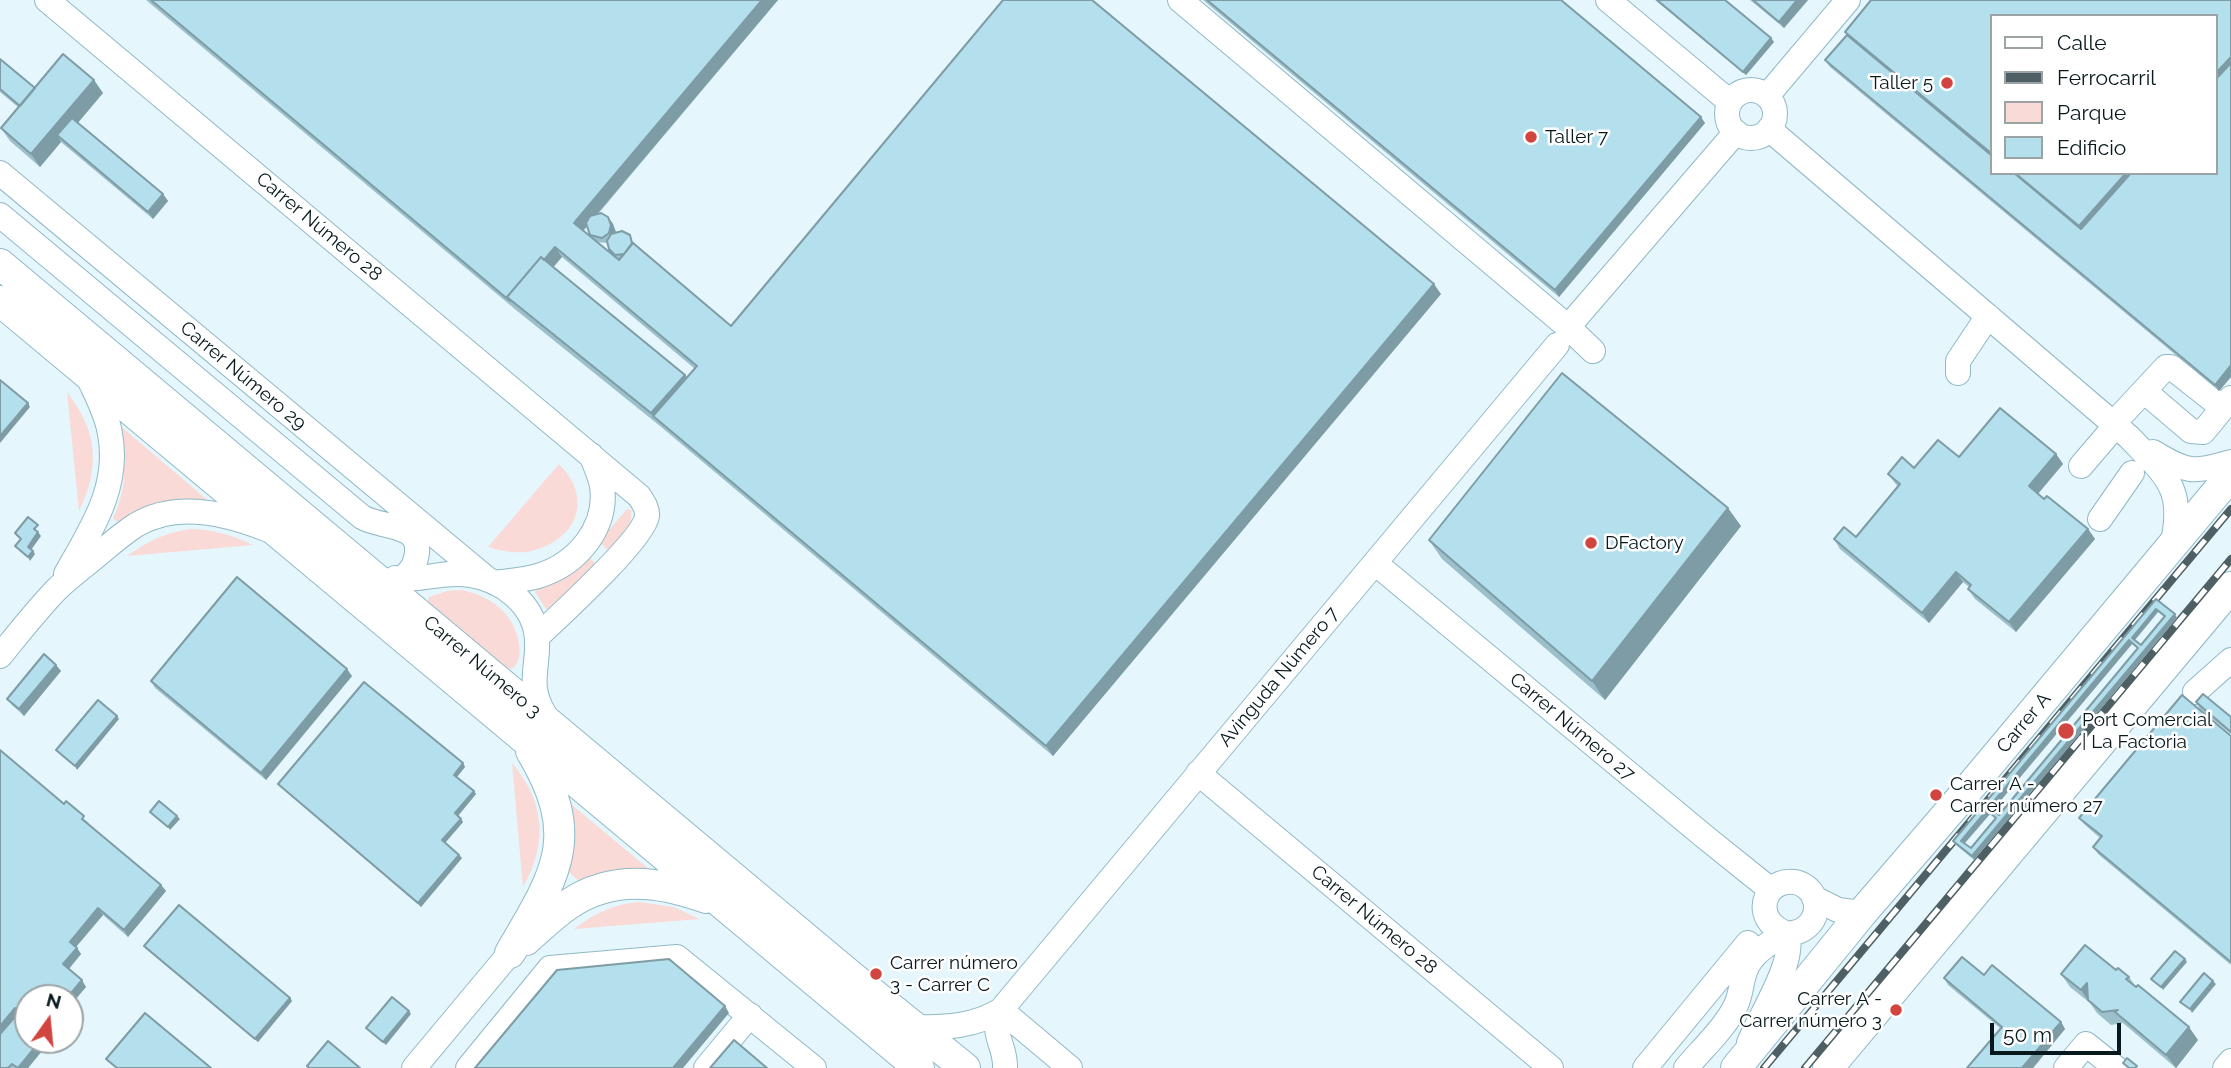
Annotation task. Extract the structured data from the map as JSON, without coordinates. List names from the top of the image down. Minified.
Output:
{"streets":{"main road":["Carrer Número 3","Carrer A"],"street":["Carrer Número 28","Carrer Número 29","Avinguda Número 7","Carrer Número 27"]},"crossings":[["Carrer Número 28","Carrer Número 29"],["Carrer Número 28","Avinguda Número 7"],["Carrer Número 3","Avinguda Número 7"],["Avinguda Número 7","Carrer Número 27"]],"places":["Taller 5","Taller 7","DFactory","Port Comercial | La Factoria","Carrer A - Carrer número 27","Carrer número 3 - Carrer C","Carrer A - Carrer número 3"],"legend":["Calle","Ferrocarril","Parque","Edificio"],"scale_bar":"50 m","north":"top"}
